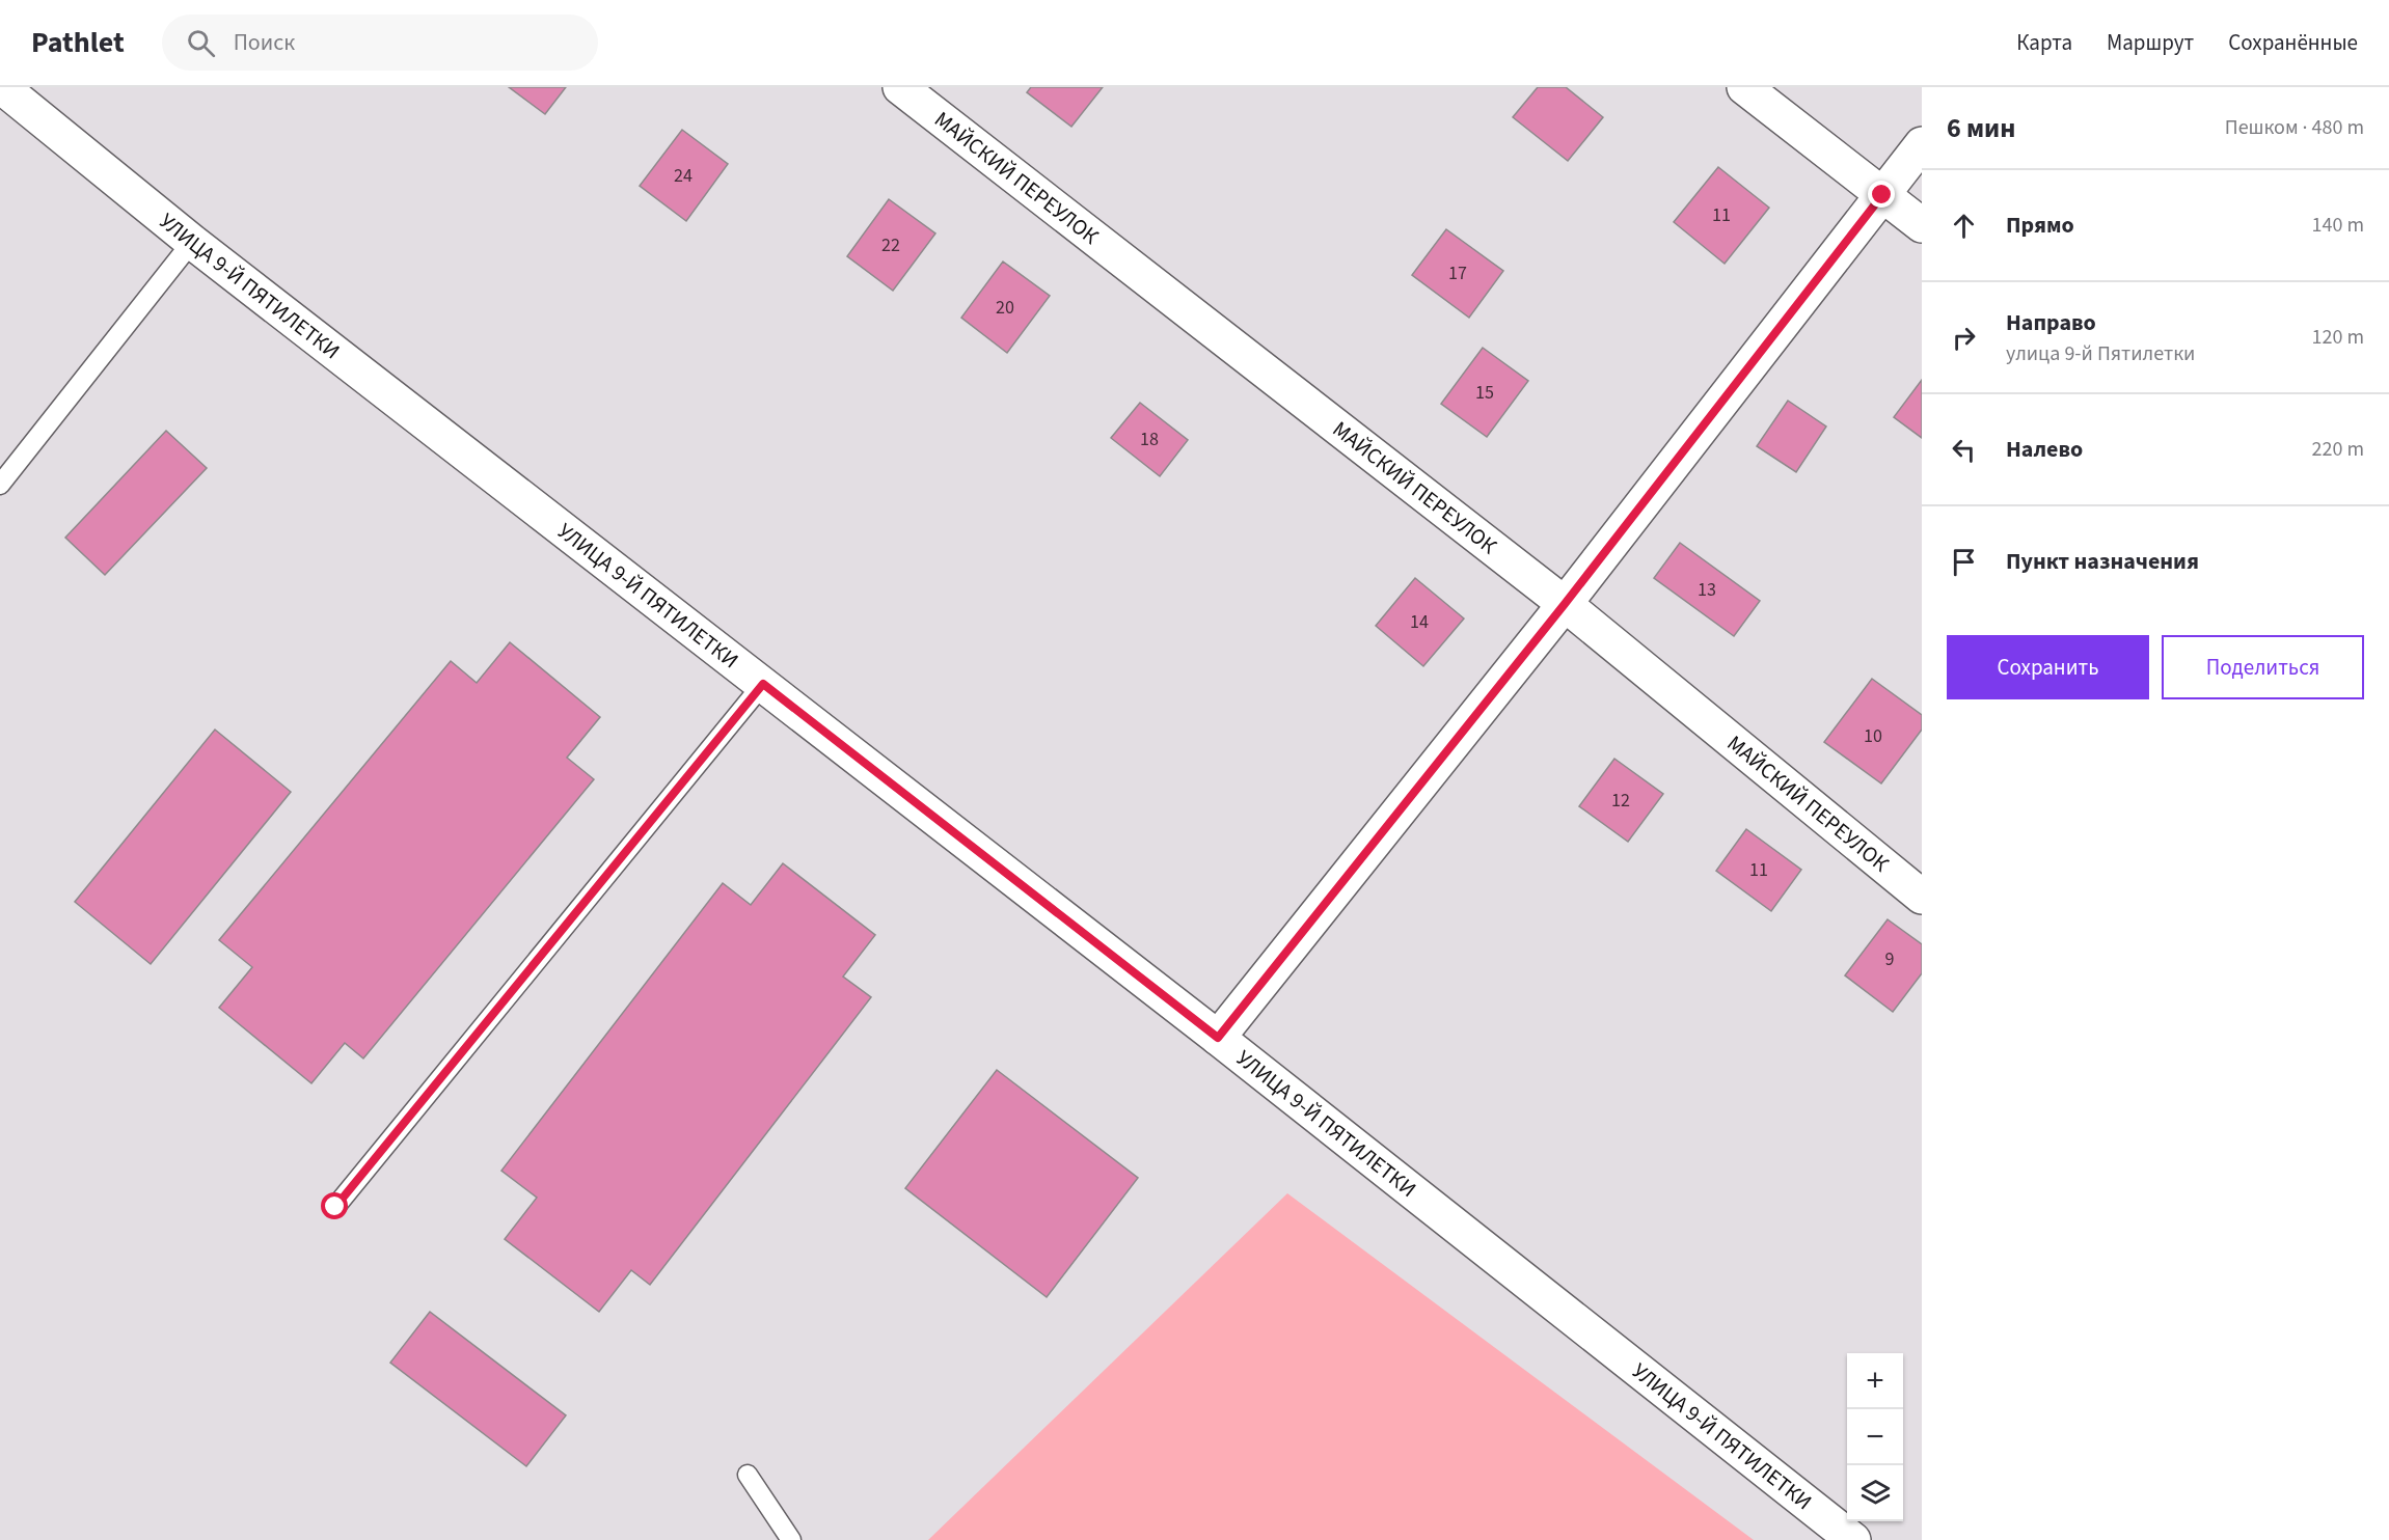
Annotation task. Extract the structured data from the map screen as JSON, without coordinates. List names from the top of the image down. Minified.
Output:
{"streets":{"street":["МАЙСКИЙ ПЕРЕУЛОК","УЛИЦА 9-Й ПЯТИЛЕТКИ"]},"house_numbers":["24","11","22","17","20","15","18","13","14","10","12","11","9"],"page":{"header":"Pathlet","search":"Поиск","nav":["Карта","Маршрут","Сохранённые"],"heading":["6 мин","Пешком · 480 m"],"list":[["Прямо","140 m"],["Направо","улица 9-й Пятилетки","120 m"],["Налево","220 m"],"Пункт назначения"],"buttons":["Сохранить","Поделиться"],"map_buttons":["+","−"]}}
